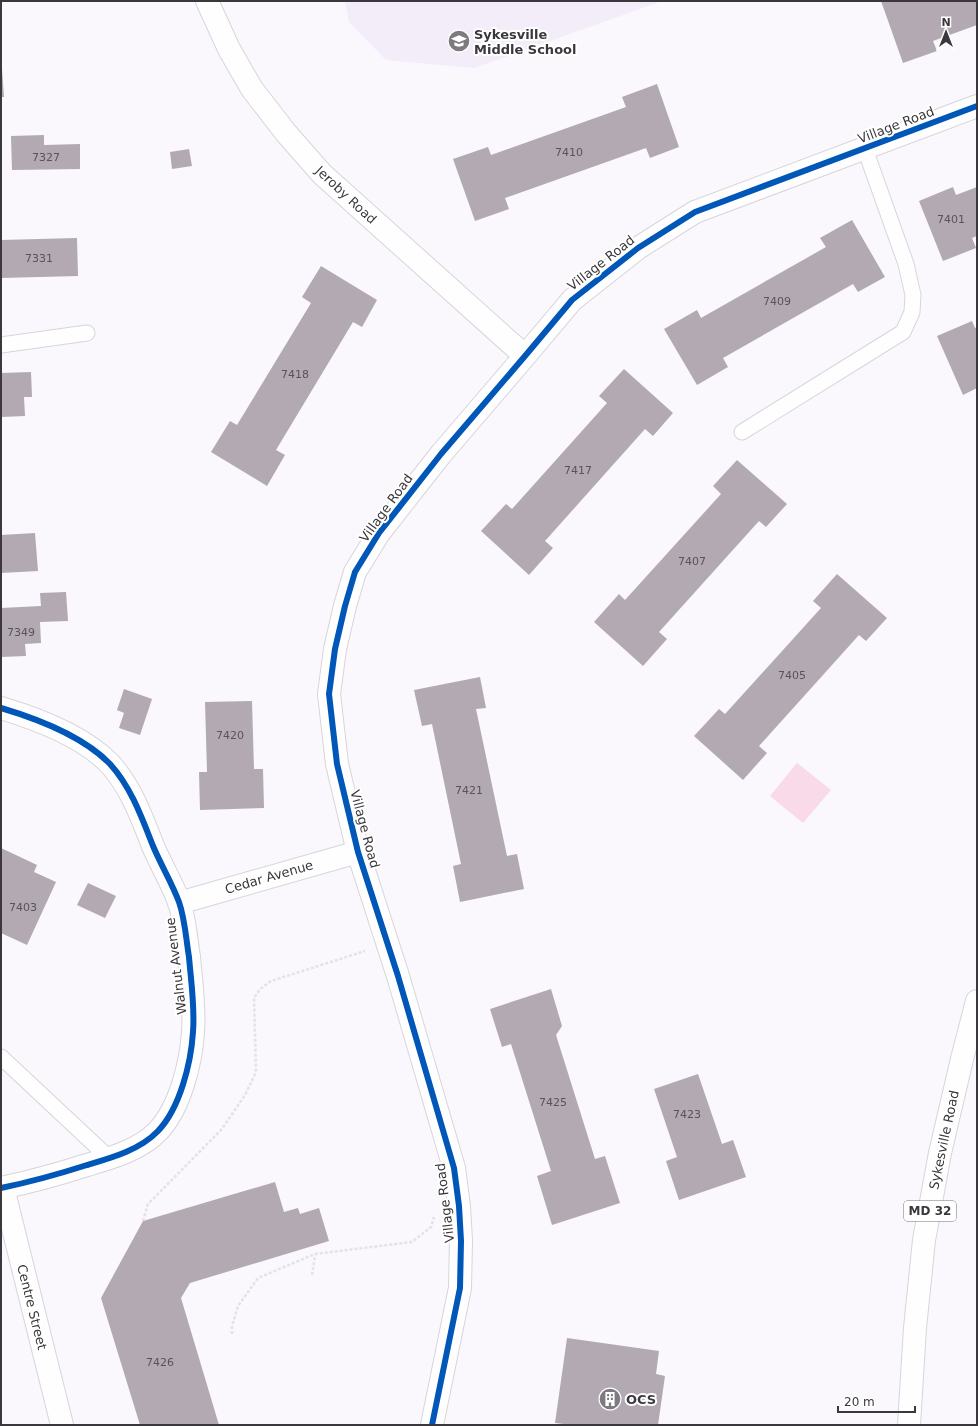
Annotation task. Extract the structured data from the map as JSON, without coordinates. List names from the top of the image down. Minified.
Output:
{"streets":{"street":["Village Road","Jeroby Road","Cedar Avenue","Walnut Avenue","Sykesville Road","MD 32","Centre Street"]},"crossings":[["Village Road","Jeroby Road"],["Village Road","Cedar Avenue"],["Cedar Avenue","Walnut Avenue"],["Walnut Avenue","Centre Street"]],"places":{"school or university":["Sykesville Middle School"],"building":["OCS"]},"house_numbers":["7410","7327","7401","7331","7409","7418","7417","7407","7349","7405","7420","7421","7403","7425","7423","7426"],"scale_bar":"20 m","north":"top"}
